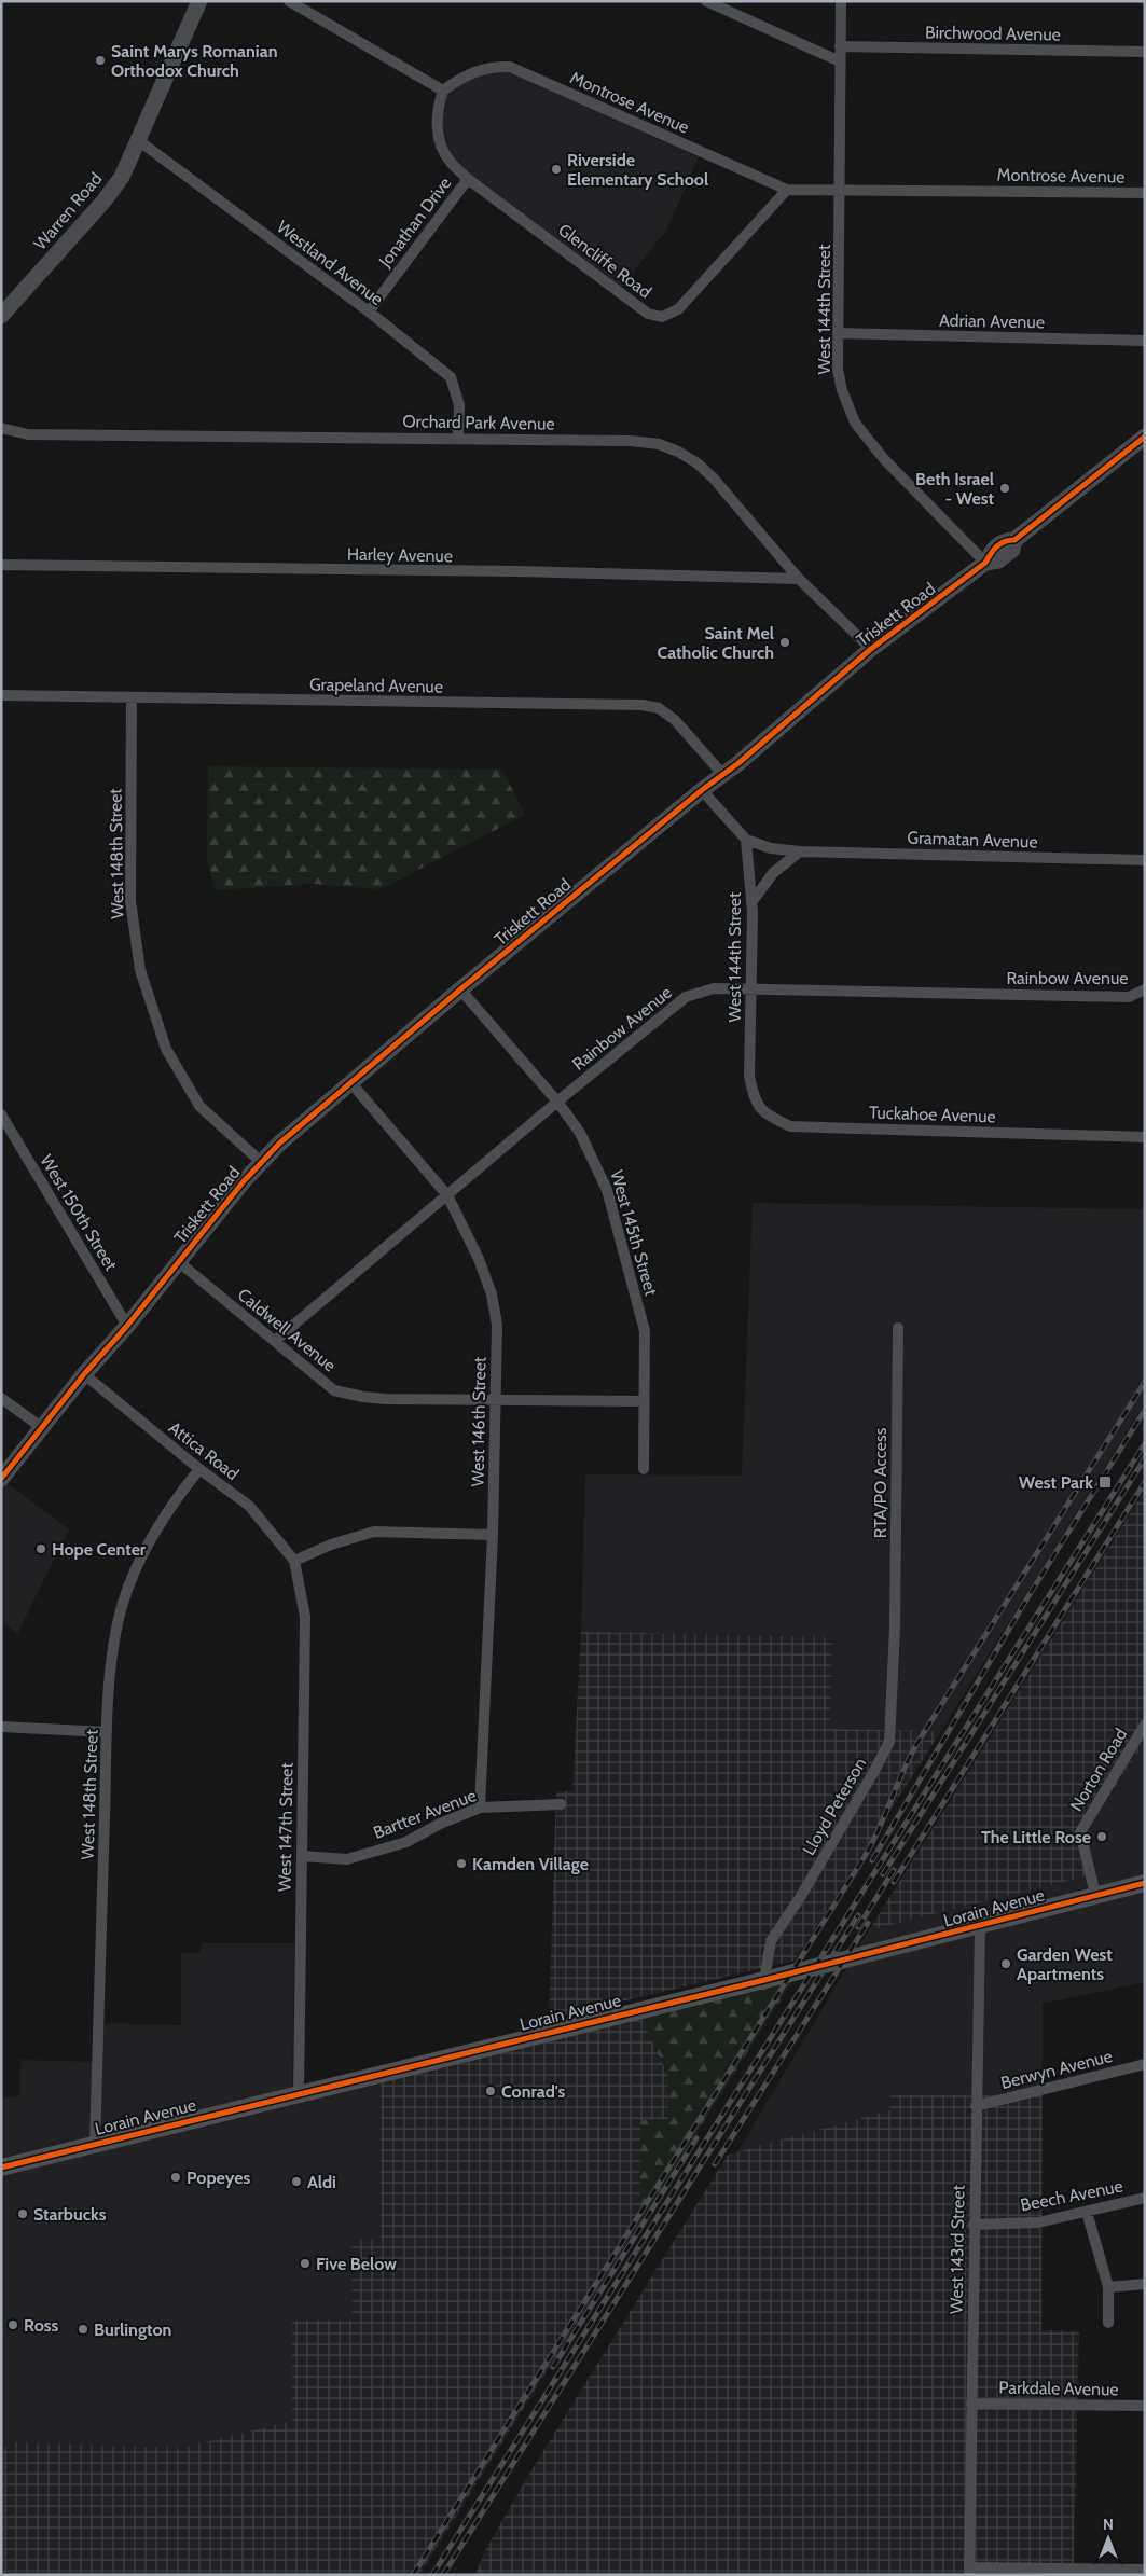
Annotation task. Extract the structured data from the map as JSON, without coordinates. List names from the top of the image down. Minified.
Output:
{"streets":{"main road":["Warren Road","Triskett Road","Lorain Avenue"],"street":["Birchwood Avenue","Montrose Avenue","Jonathan Drive","Glencliffe Road","Westland Avenue","West 144th Street","Adrian Avenue","Orchard Park Avenue","Harley Avenue","Grapeland Avenue","Gramatan Avenue","West 148th Street","Rainbow Avenue","Tuckahoe Avenue","West 150th Street","West 145th Street","Caldwell Avenue","West 146th Street","Attica Road","RTA/PO Access","Norton Road","Lloyd Peterson","Bartter Avenue","West 147th Street","Berwyn Avenue","Beech Avenue","West 143rd Street","Parkdale Avenue"]},"crossings":[["Birchwood Avenue","West 144th Street"],["Montrose Avenue","Glencliffe Road"],["Montrose Avenue","West 144th Street"],["Warren Road","Westland Avenue"],["Jonathan Drive","Glencliffe Road"],["Jonathan Drive","Westland Avenue"],["Westland Avenue","Orchard Park Avenue"],["West 144th Street","Adrian Avenue"],["West 144th Street","Triskett Road"],["West 144th Street","Gramatan Avenue"],["West 144th Street","Rainbow Avenue"],["West 144th Street","Tuckahoe Avenue"],["Orchard Park Avenue","Harley Avenue"],["Orchard Park Avenue","Triskett Road"],["Triskett Road","Grapeland Avenue"],["Triskett Road","Gramatan Avenue"],["Triskett Road","West 148th Street"],["Triskett Road","West 150th Street"],["Triskett Road","West 145th Street"],["Triskett Road","Caldwell Avenue"],["Triskett Road","West 146th Street"],["Triskett Road","Attica Road"],["Grapeland Avenue","West 148th Street"],["West 148th Street","Attica Road"],["West 148th Street","Lorain Avenue"],["Rainbow Avenue","West 145th Street"],["Rainbow Avenue","Caldwell Avenue"],["Rainbow Avenue","West 146th Street"],["West 145th Street","Caldwell Avenue"],["Caldwell Avenue","West 146th Street"],["West 146th Street","Bartter Avenue"],["Attica Road","West 147th Street"],["RTA/PO Access","Lloyd Peterson"],["Norton Road","Lorain Avenue"],["Lloyd Peterson","Lorain Avenue"],["Bartter Avenue","West 147th Street"],["West 147th Street","Lorain Avenue"],["Lorain Avenue","West 143rd Street"],["Berwyn Avenue","West 143rd Street"],["Beech Avenue","West 143rd Street"],["West 143rd Street","Parkdale Avenue"]],"places":{"other":["Saint Marys Romanian Orthodox Church","Riverside Elementary School","Beth Israel - West","Saint Mel Catholic Church","Hope Center","The Little Rose","Kamden Village","Garden West Apartments","Conrad's","Popeyes","Aldi","Starbucks","Five Below","Ross","Burlington"],"transit":["West Park"]},"north":"top"}
